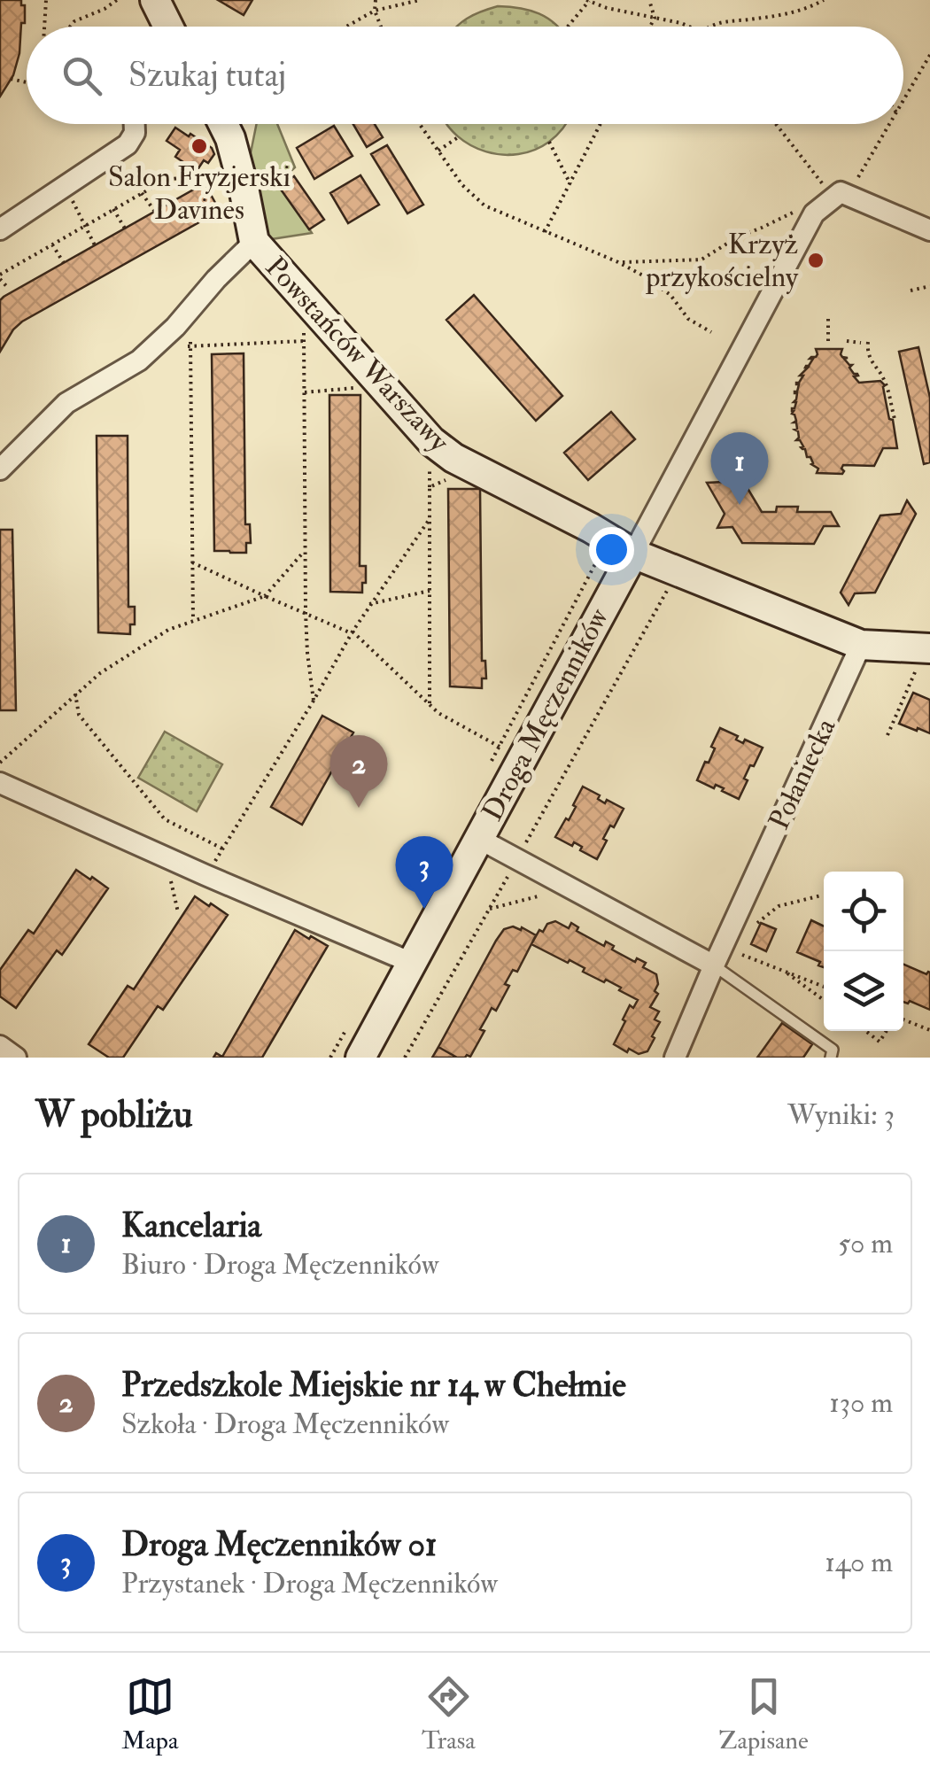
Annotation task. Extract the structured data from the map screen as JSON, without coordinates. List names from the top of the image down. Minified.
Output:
{"streets":{"street":["Powstańców Warszawy","Droga Męczenników","Połaniecka"]},"crossings":[["Powstańców Warszawy","Droga Męczenników"],["Powstańców Warszawy","Połaniecka"]],"places":["Salon Fryzjerski Davines","Krzyż przykościelny"],"page":{"search":"Szukaj tutaj","pins":["1","2","3"],"heading":["W pobliżu","Wyniki: 3"],"list":[{"mark":"1","name":"Kancelaria","note":"Biuro · Droga Męczenników","value":"50 m"},{"mark":"2","name":"Przedszkole Miejskie nr 14 w Chełmie","note":"Szkoła · Droga Męczenników","value":"130 m"},{"mark":"3","name":"Droga Męczenników 01","note":"Przystanek · Droga Męczenników","value":"140 m"}],"nav":["Mapa","Trasa","Zapisane"]}}
